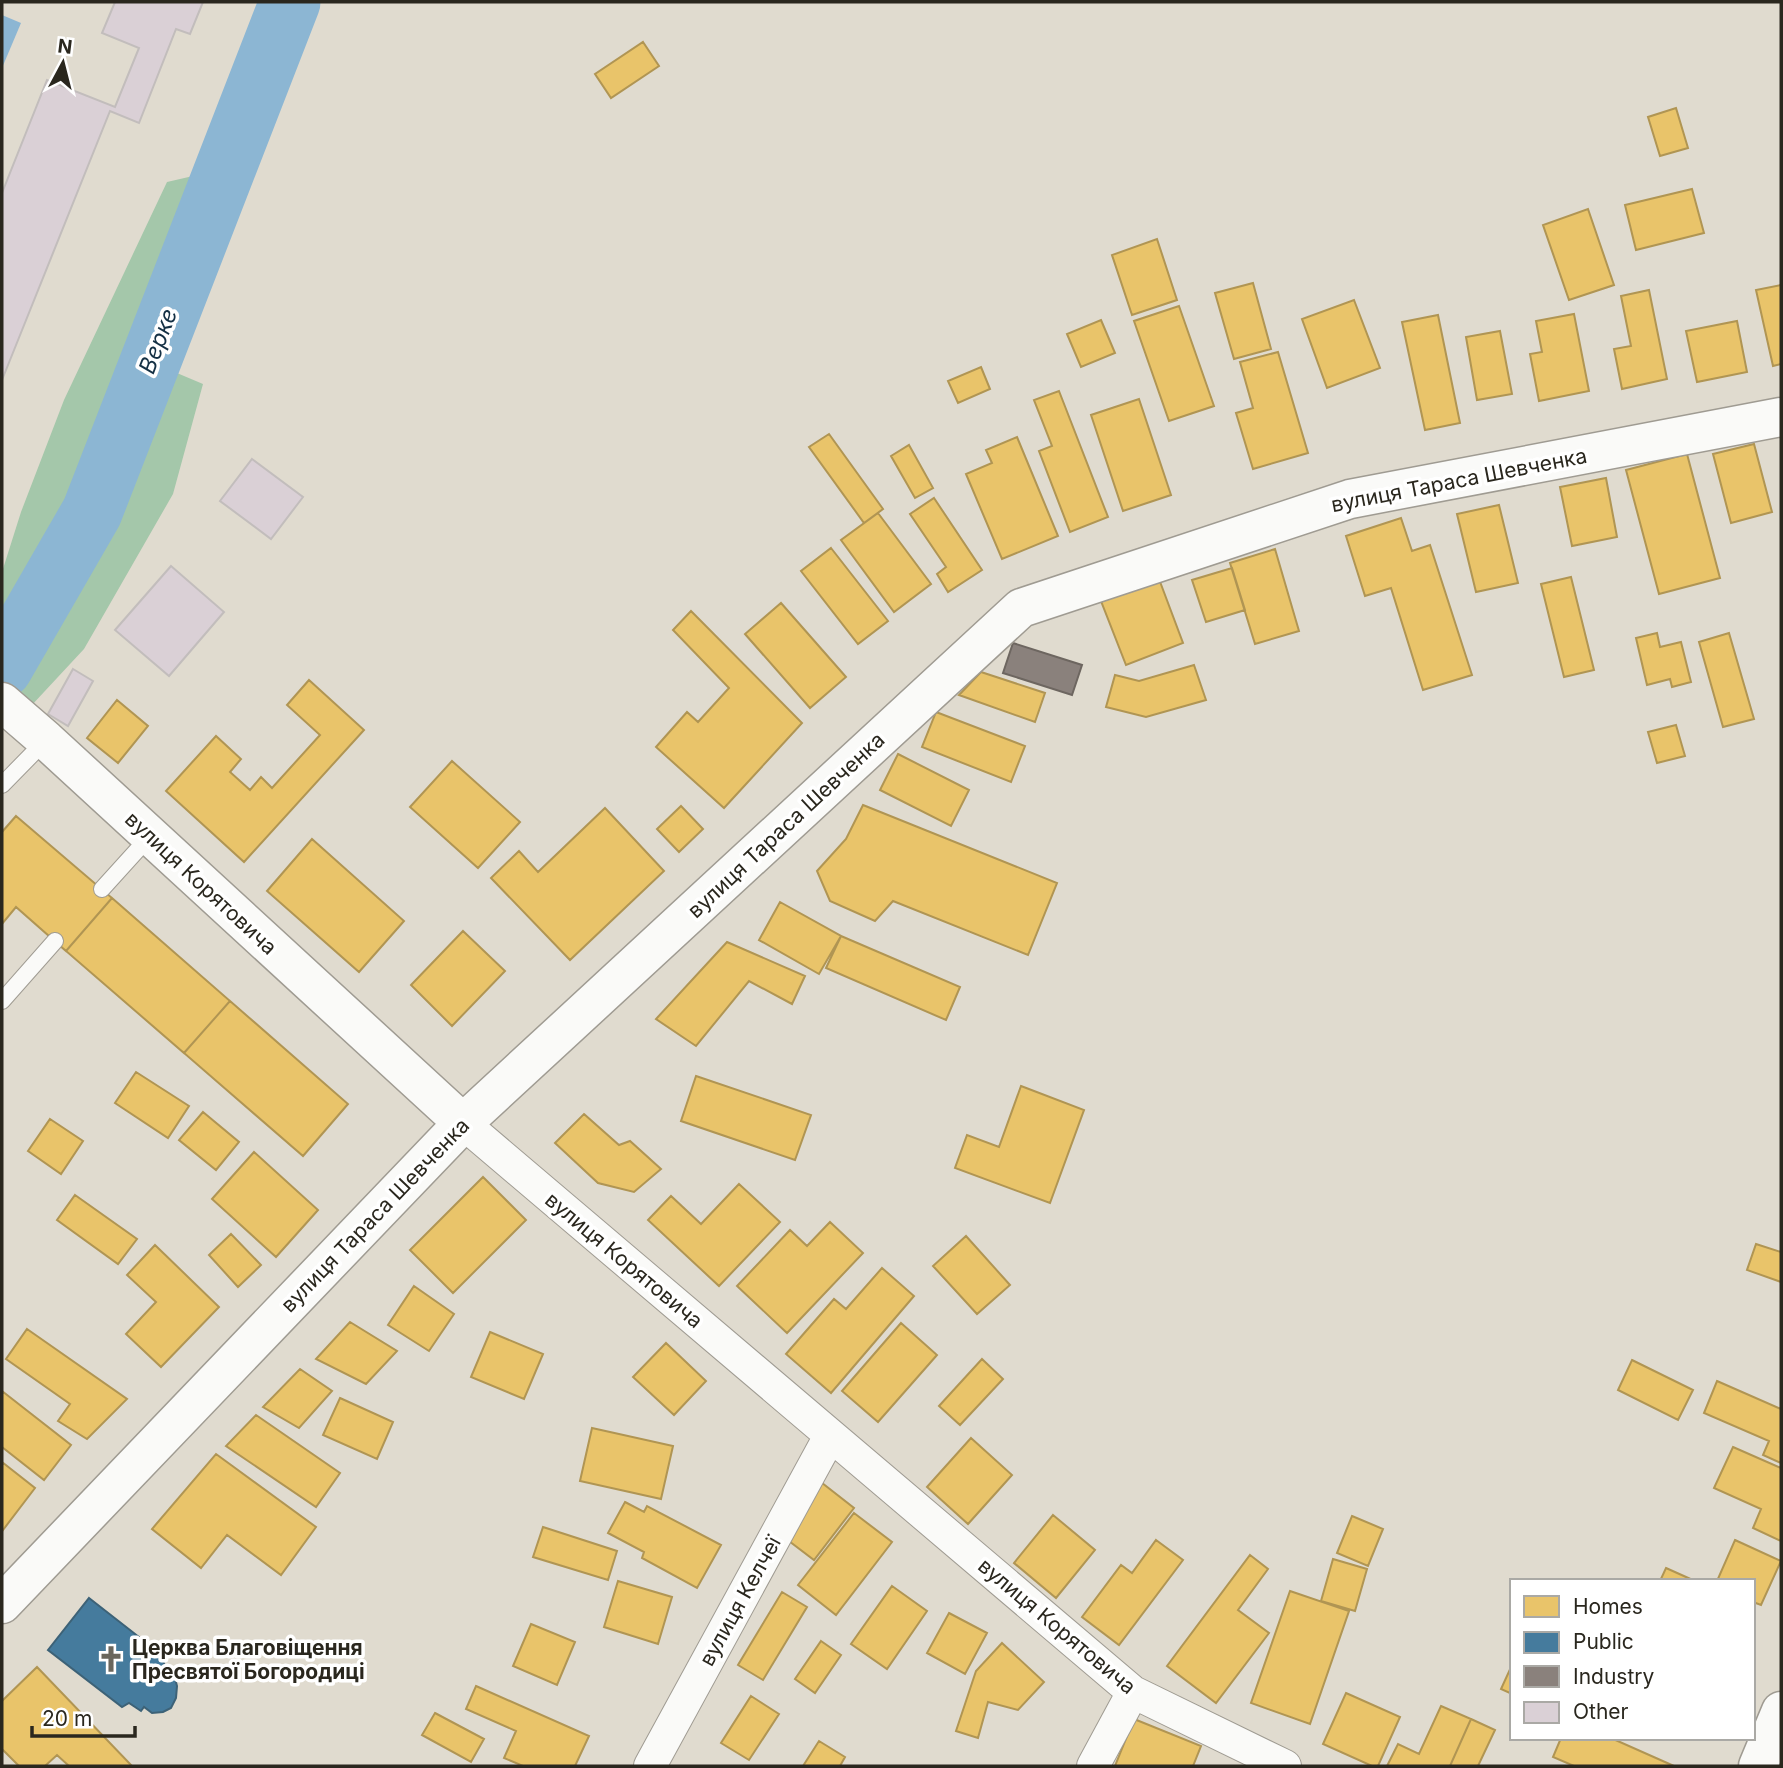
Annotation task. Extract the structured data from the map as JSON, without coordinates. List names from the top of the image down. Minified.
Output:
{"streets":{"street":["вулиця Тараса Шевченка","вулиця Корятовича","вулиця Келчеї"]},"crossings":[["вулиця Тараса Шевченка","вулиця Корятовича"],["вулиця Корятовича","вулиця Келчеї"]],"water":["Верке"],"places":{"church":["Церква Благовіщення Пресвятої Богородиці"]},"legend":["Homes","Public","Industry","Other"],"scale_bar":"20 m","north":"top"}
